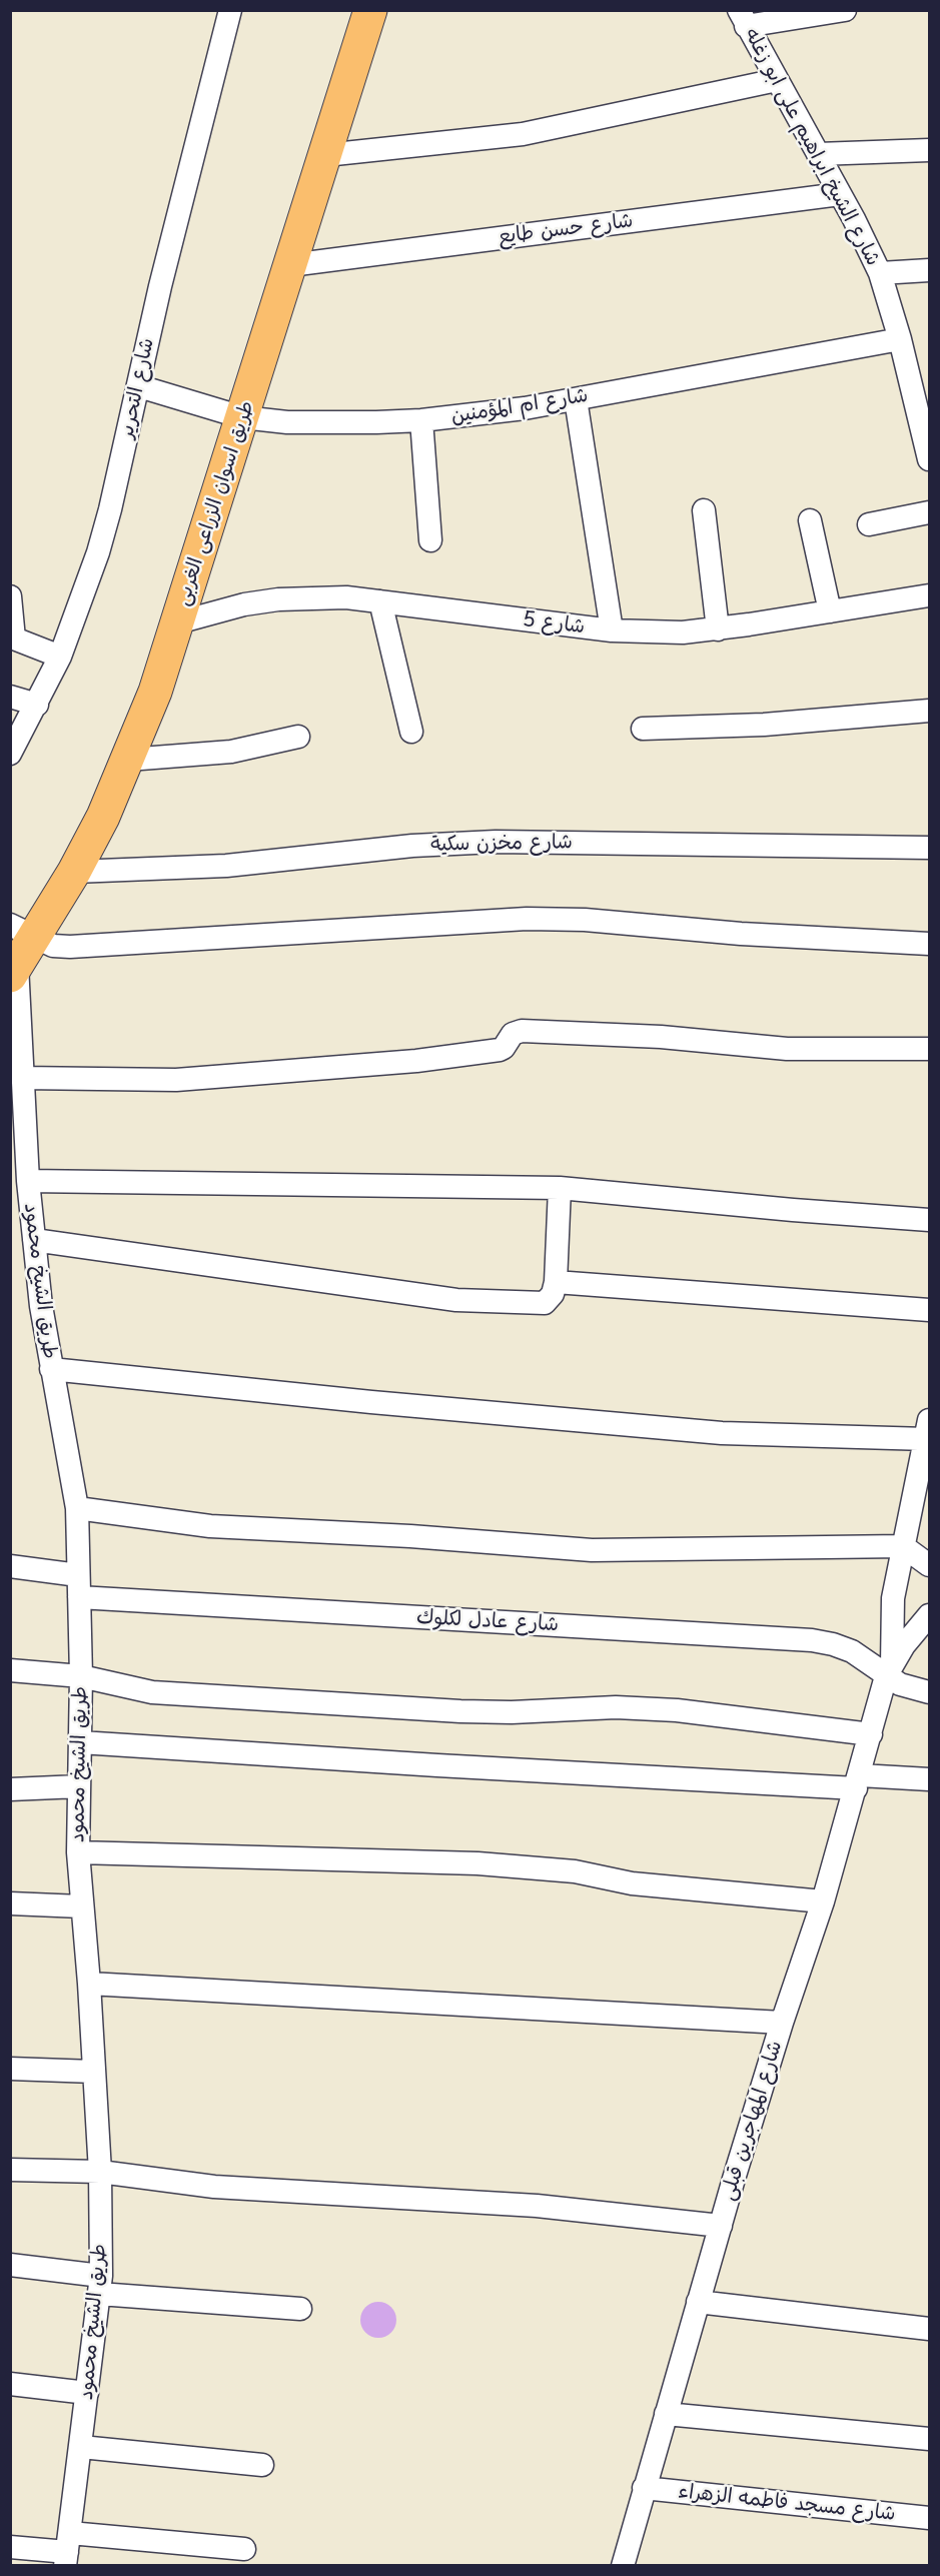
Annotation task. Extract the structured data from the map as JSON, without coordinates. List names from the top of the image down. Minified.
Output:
{"streets":{"main road":["طريق اسوان الزراعى الغربى"],"street":["شارع الشيخ ابراهيم على ابو زغله","شارع حسن طايع","شارع التحرير","شارع ام المؤمنين","شارع 5","شارع مخزن سكية","طريق الشيخ محمود","شارع عادل لكلوك","شارع المهاجرين قبلى","شارع مسجد فاطمه الزهراء"]},"crossings":[["شارع الشيخ ابراهيم على ابو زغله","شارع حسن طايع"],["شارع الشيخ ابراهيم على ابو زغله","شارع ام المؤمنين"],["شارع حسن طايع","طريق اسوان الزراعى الغربى"],["شارع التحرير","شارع ام المؤمنين"],["شارع ام المؤمنين","طريق اسوان الزراعى الغربى"],["طريق اسوان الزراعى الغربى","شارع 5"],["طريق اسوان الزراعى الغربى","شارع مخزن سكية"],["طريق اسوان الزراعى الغربى","طريق الشيخ محمود"],["طريق الشيخ محمود","شارع عادل لكلوك"],["شارع عادل لكلوك","شارع المهاجرين قبلى"],["شارع المهاجرين قبلى","شارع مسجد فاطمه الزهراء"]]}
